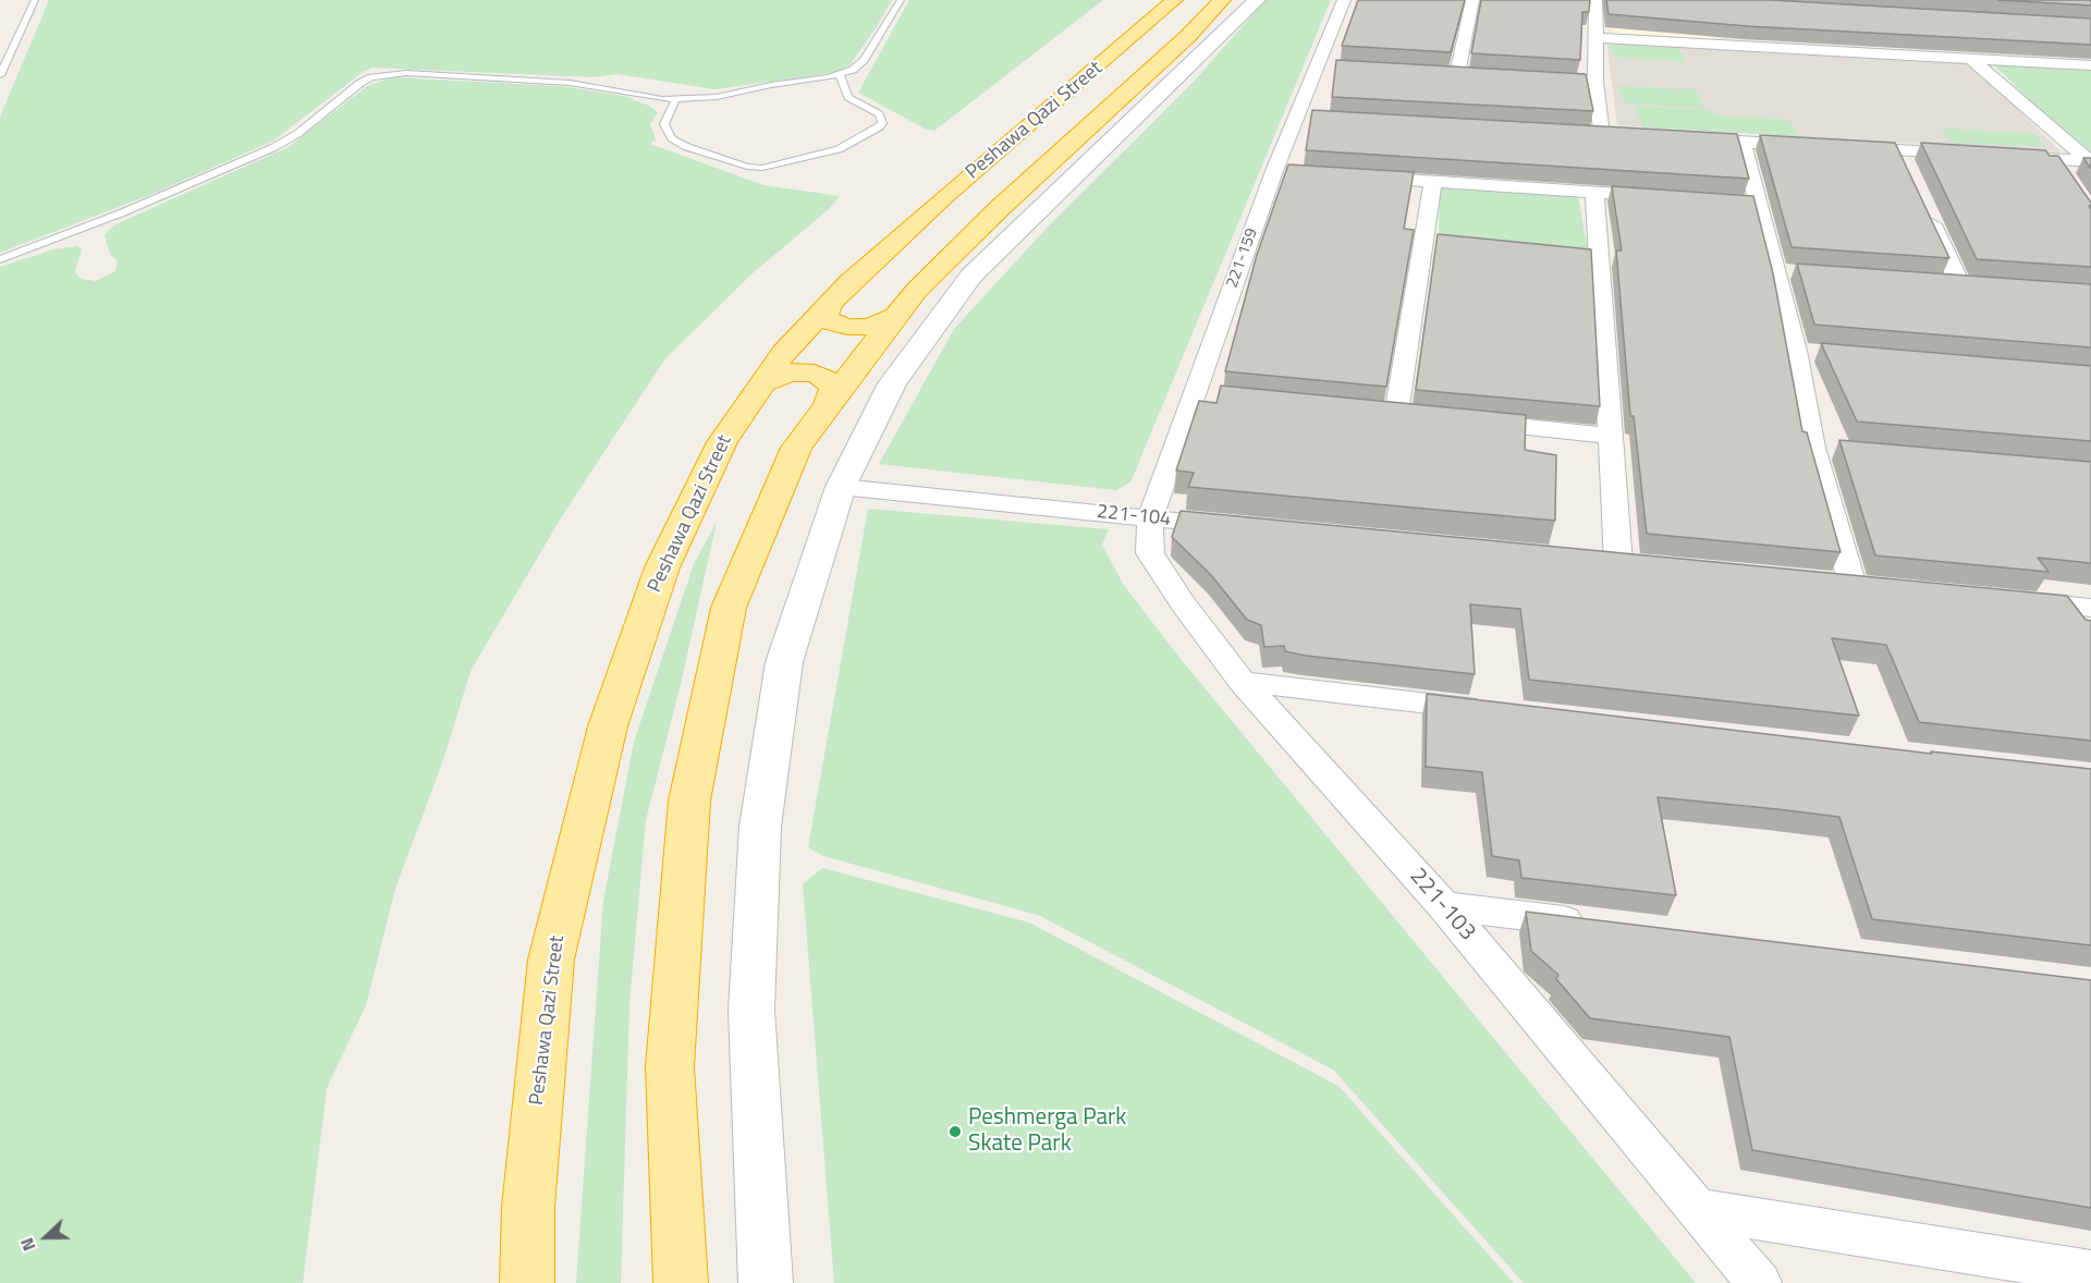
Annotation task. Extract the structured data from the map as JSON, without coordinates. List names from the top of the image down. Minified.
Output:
{"streets":{"highway":["Peshawa Qazi Street"],"street":["221-159","221-104","221-103"]},"crossings":[["221-159","221-104"],["221-159","221-103"],["221-104","221-103"]],"places":["Peshmerga Park Skate Park"],"north":"left"}
